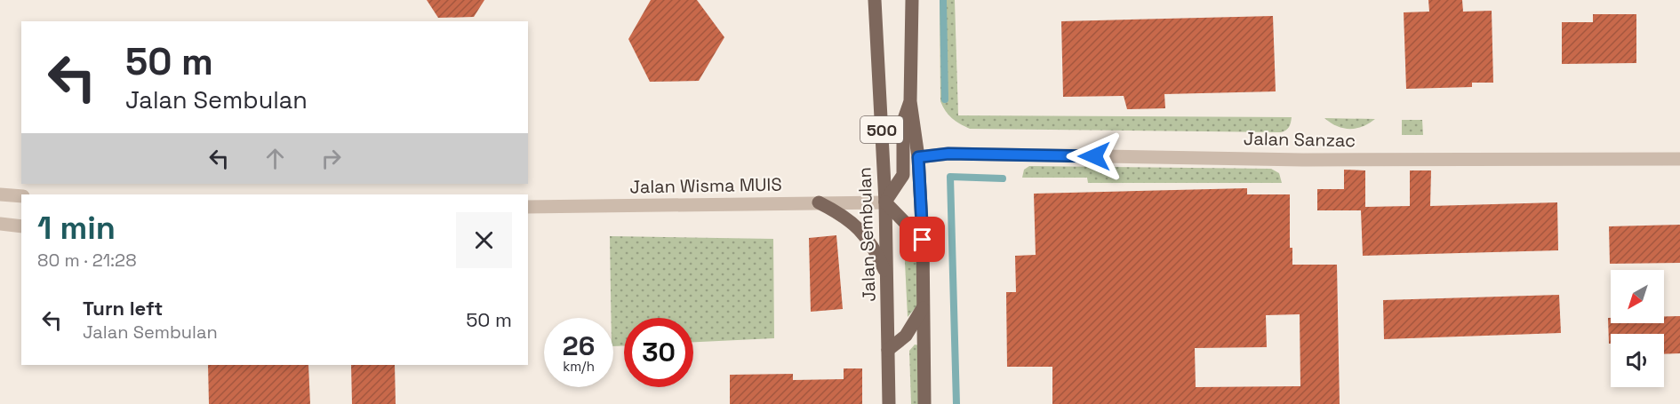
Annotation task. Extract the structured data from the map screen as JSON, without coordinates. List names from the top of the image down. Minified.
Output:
{"streets":{"main road":["500","Jalan Sembulan"],"street":["Jalan Sanzac","Jalan Wisma MUIS"]},"crossings":[["500","Jalan Sanzac"],["Jalan Wisma MUIS","Jalan Sembulan"]],"north":"bottom left","page":{"turn":["50 m","Jalan Sembulan"],"heading":["1 min","80 m · 21:28"],"list":[{"name":"Turn left","note":"Jalan Sembulan","value":"50 m"}],"speed":"26 km/h","limit":"30"}}
